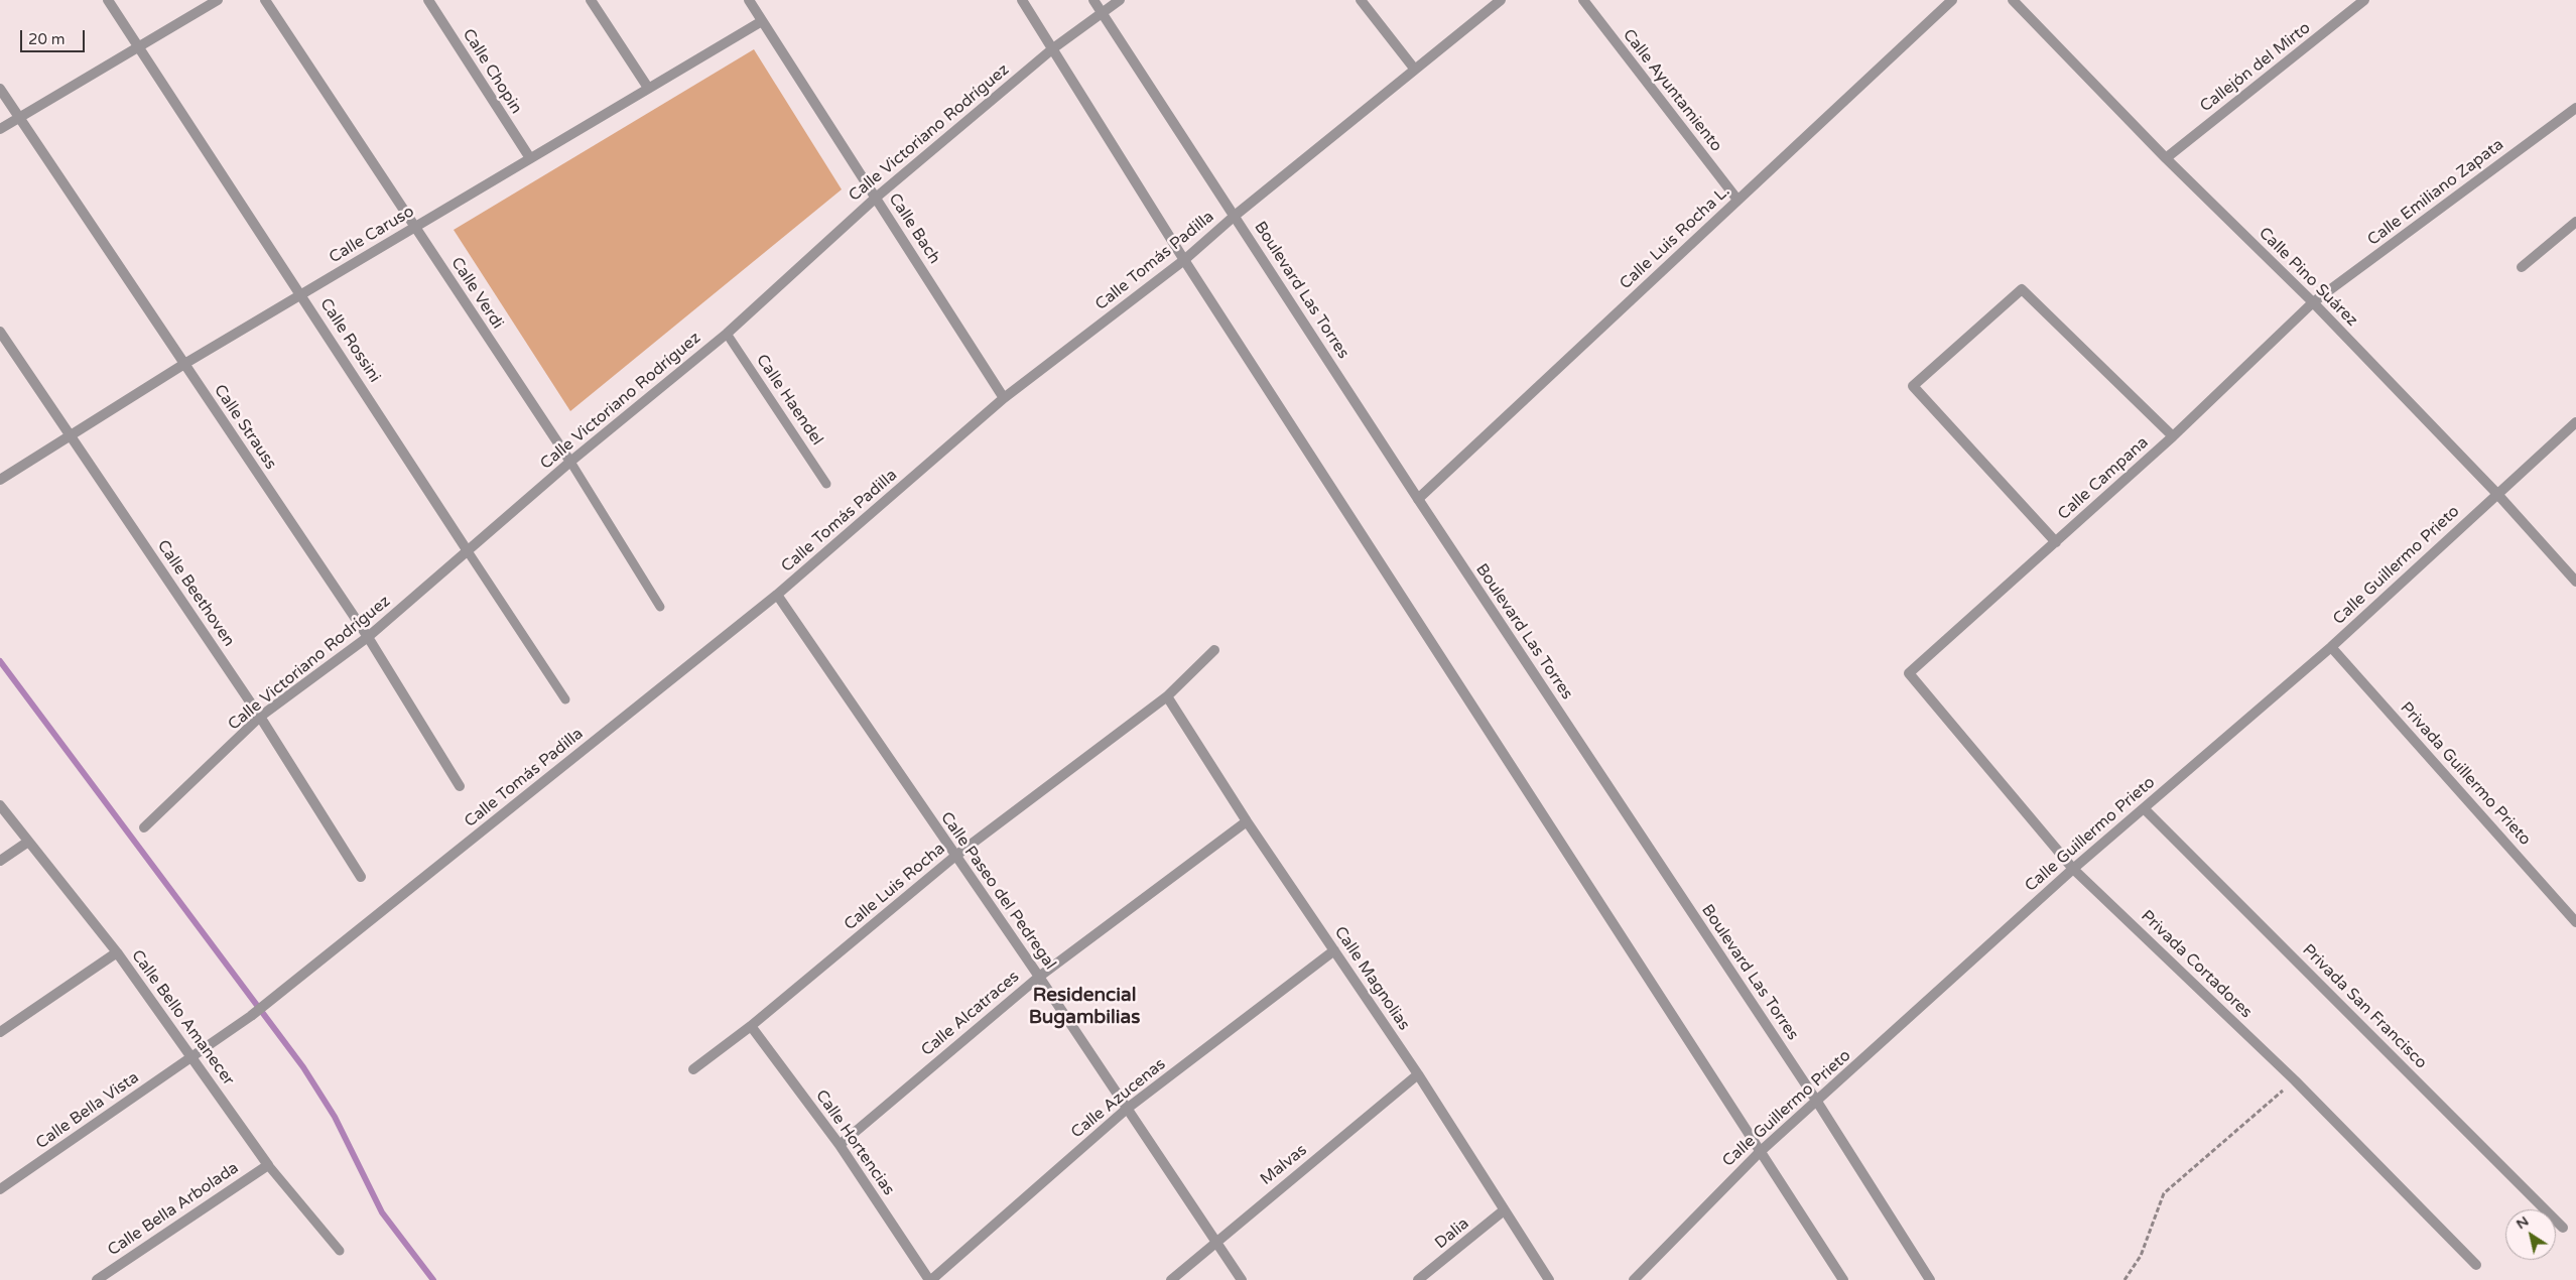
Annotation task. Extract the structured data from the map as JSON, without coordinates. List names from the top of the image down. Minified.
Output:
{"streets":{"street":["Callejón del Mirto","Calle Chopin","Calle Ayuntamiento","Calle Victoriano Rodríguez","Calle Emiliano Zapata","Calle Bach","Calle Caruso","Calle Luis Rocha L.","Calle Tomás Padilla","Calle Pino Suárez","Boulevard Las Torres","Calle Verdi","Calle Rossini","Calle Strauss","Calle Campana","Calle Guillermo Prieto","Calle Beethoven","Privada Guillermo Prieto","Calle Luis Rocha","Calle Paseo del Pedregal","Privada Cortadores","Calle Magnolias","Privada San Francisco","Calle Alcatraces","Calle Bello Amanecer","Calle Azucenas","Calle Bella Vista","Calle Hortencias","Malvas","Calle Bella Arbolada","Dalia"],"lane":["Calle Haendel"]},"crossings":[["Callejón del Mirto","Calle Pino Suárez"],["Calle Chopin","Calle Caruso"],["Calle Ayuntamiento","Calle Luis Rocha L."],["Calle Victoriano Rodríguez","Calle Bach"],["Calle Victoriano Rodríguez","Boulevard Las Torres"],["Calle Victoriano Rodríguez","Calle Verdi"],["Calle Victoriano Rodríguez","Calle Rossini"],["Calle Victoriano Rodríguez","Calle Haendel"],["Calle Victoriano Rodríguez","Calle Strauss"],["Calle Victoriano Rodríguez","Calle Beethoven"],["Calle Emiliano Zapata","Calle Pino Suárez"],["Calle Emiliano Zapata","Calle Campana"],["Calle Bach","Calle Caruso"],["Calle Bach","Calle Tomás Padilla"],["Calle Caruso","Calle Verdi"],["Calle Caruso","Calle Rossini"],["Calle Caruso","Calle Strauss"],["Calle Caruso","Calle Beethoven"],["Calle Luis Rocha L.","Boulevard Las Torres"],["Calle Tomás Padilla","Boulevard Las Torres"],["Calle Tomás Padilla","Calle Paseo del Pedregal"],["Calle Tomás Padilla","Calle Bello Amanecer"],["Calle Tomás Padilla","Calle Bella Vista"],["Calle Pino Suárez","Calle Campana"],["Calle Pino Suárez","Calle Guillermo Prieto"],["Boulevard Las Torres","Calle Guillermo Prieto"],["Calle Campana","Privada Cortadores"],["Calle Guillermo Prieto","Privada Guillermo Prieto"],["Calle Guillermo Prieto","Privada Cortadores"],["Calle Guillermo Prieto","Privada San Francisco"],["Calle Luis Rocha","Calle Paseo del Pedregal"],["Calle Luis Rocha","Calle Magnolias"],["Calle Luis Rocha","Calle Hortencias"],["Calle Paseo del Pedregal","Calle Alcatraces"],["Calle Paseo del Pedregal","Calle Azucenas"],["Calle Paseo del Pedregal","Malvas"],["Calle Magnolias","Calle Alcatraces"],["Calle Magnolias","Calle Azucenas"],["Calle Magnolias","Malvas"],["Calle Magnolias","Dalia"],["Calle Alcatraces","Calle Hortencias"],["Calle Bello Amanecer","Calle Bella Vista"],["Calle Bello Amanecer","Calle Bella Arbolada"],["Calle Azucenas","Calle Hortencias"]],"districts":["Residencial Bugambilias"],"scale_bar":"20 m","north":"top left"}
